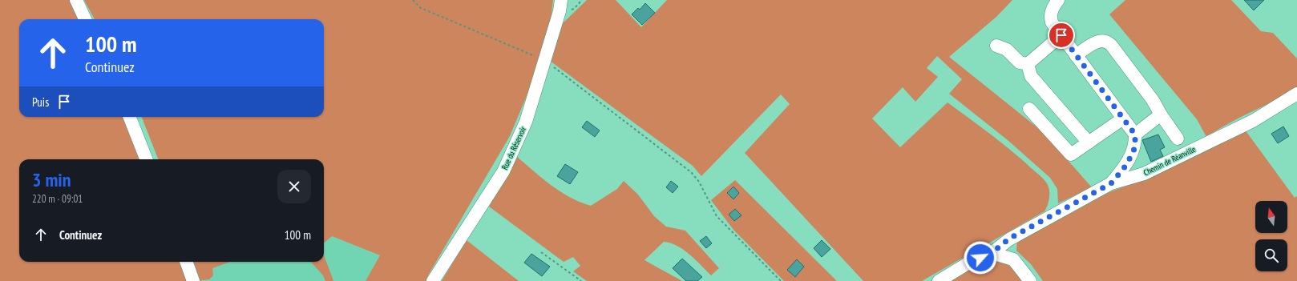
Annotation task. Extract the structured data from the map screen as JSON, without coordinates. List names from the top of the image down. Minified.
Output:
{"streets":{"street":["Rue du Réservoir","Chemin de Réanville"]},"north":"top","page":{"turn":["100 m","Continuez"],"then":"Puis","heading":["3 min","220 m · 09:01"],"list":[{"name":"Continuez","value":"100 m"}]}}
